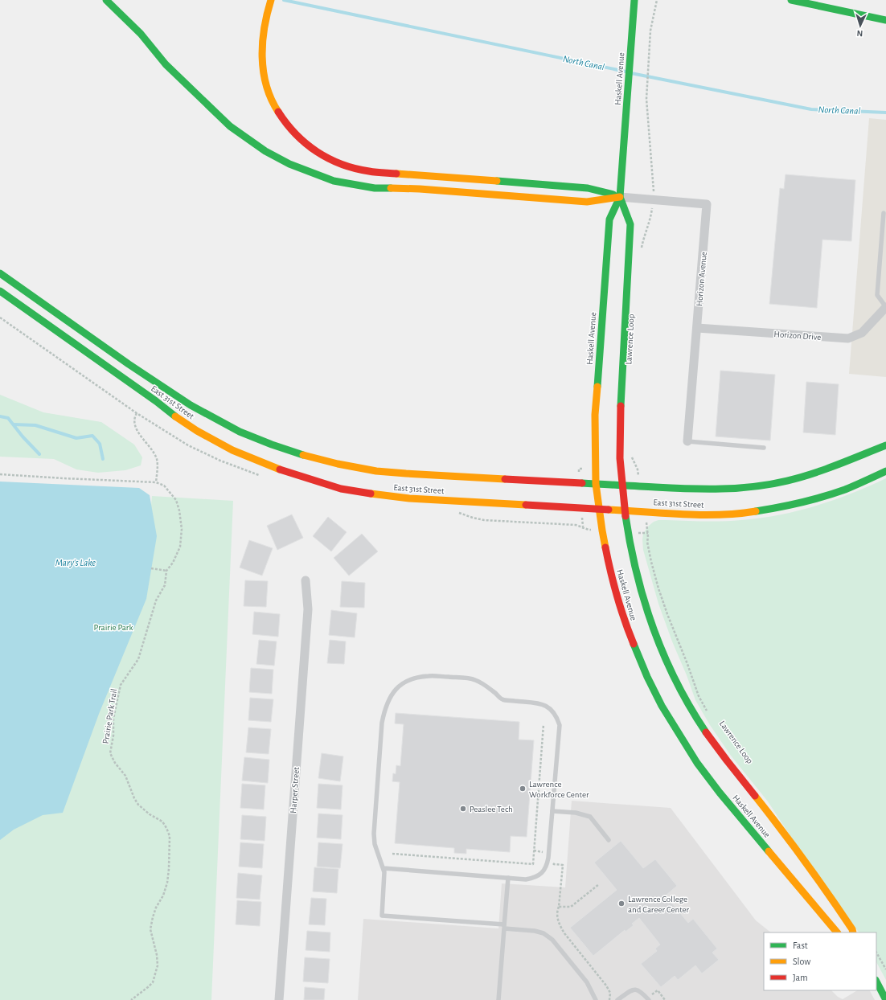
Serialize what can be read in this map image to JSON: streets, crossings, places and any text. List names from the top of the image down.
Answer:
{
  "streets": {
    "main road": ["Haskell Avenue", "East 31st Street"],
    "street": ["Horizon Avenue", "Horizon Drive", "Harper Street"],
    "path": ["Lawrence Loop", "Prairie Park Trail"]
  },
  "crossings": [
    ["Haskell Avenue", "Horizon Avenue"],
    ["Haskell Avenue", "East 31st Street"],
    ["Horizon Avenue", "Horizon Drive"]
  ],
  "water": ["North Canal", "Mary's Lake"],
  "parks": ["Prairie Park"],
  "places": ["Lawrence Workforce Center", "Peaslee Tech", "Lawrence College and Career Center"],
  "legend": ["Fast", "Slow", "Jam"],
  "north": "bottom"
}
